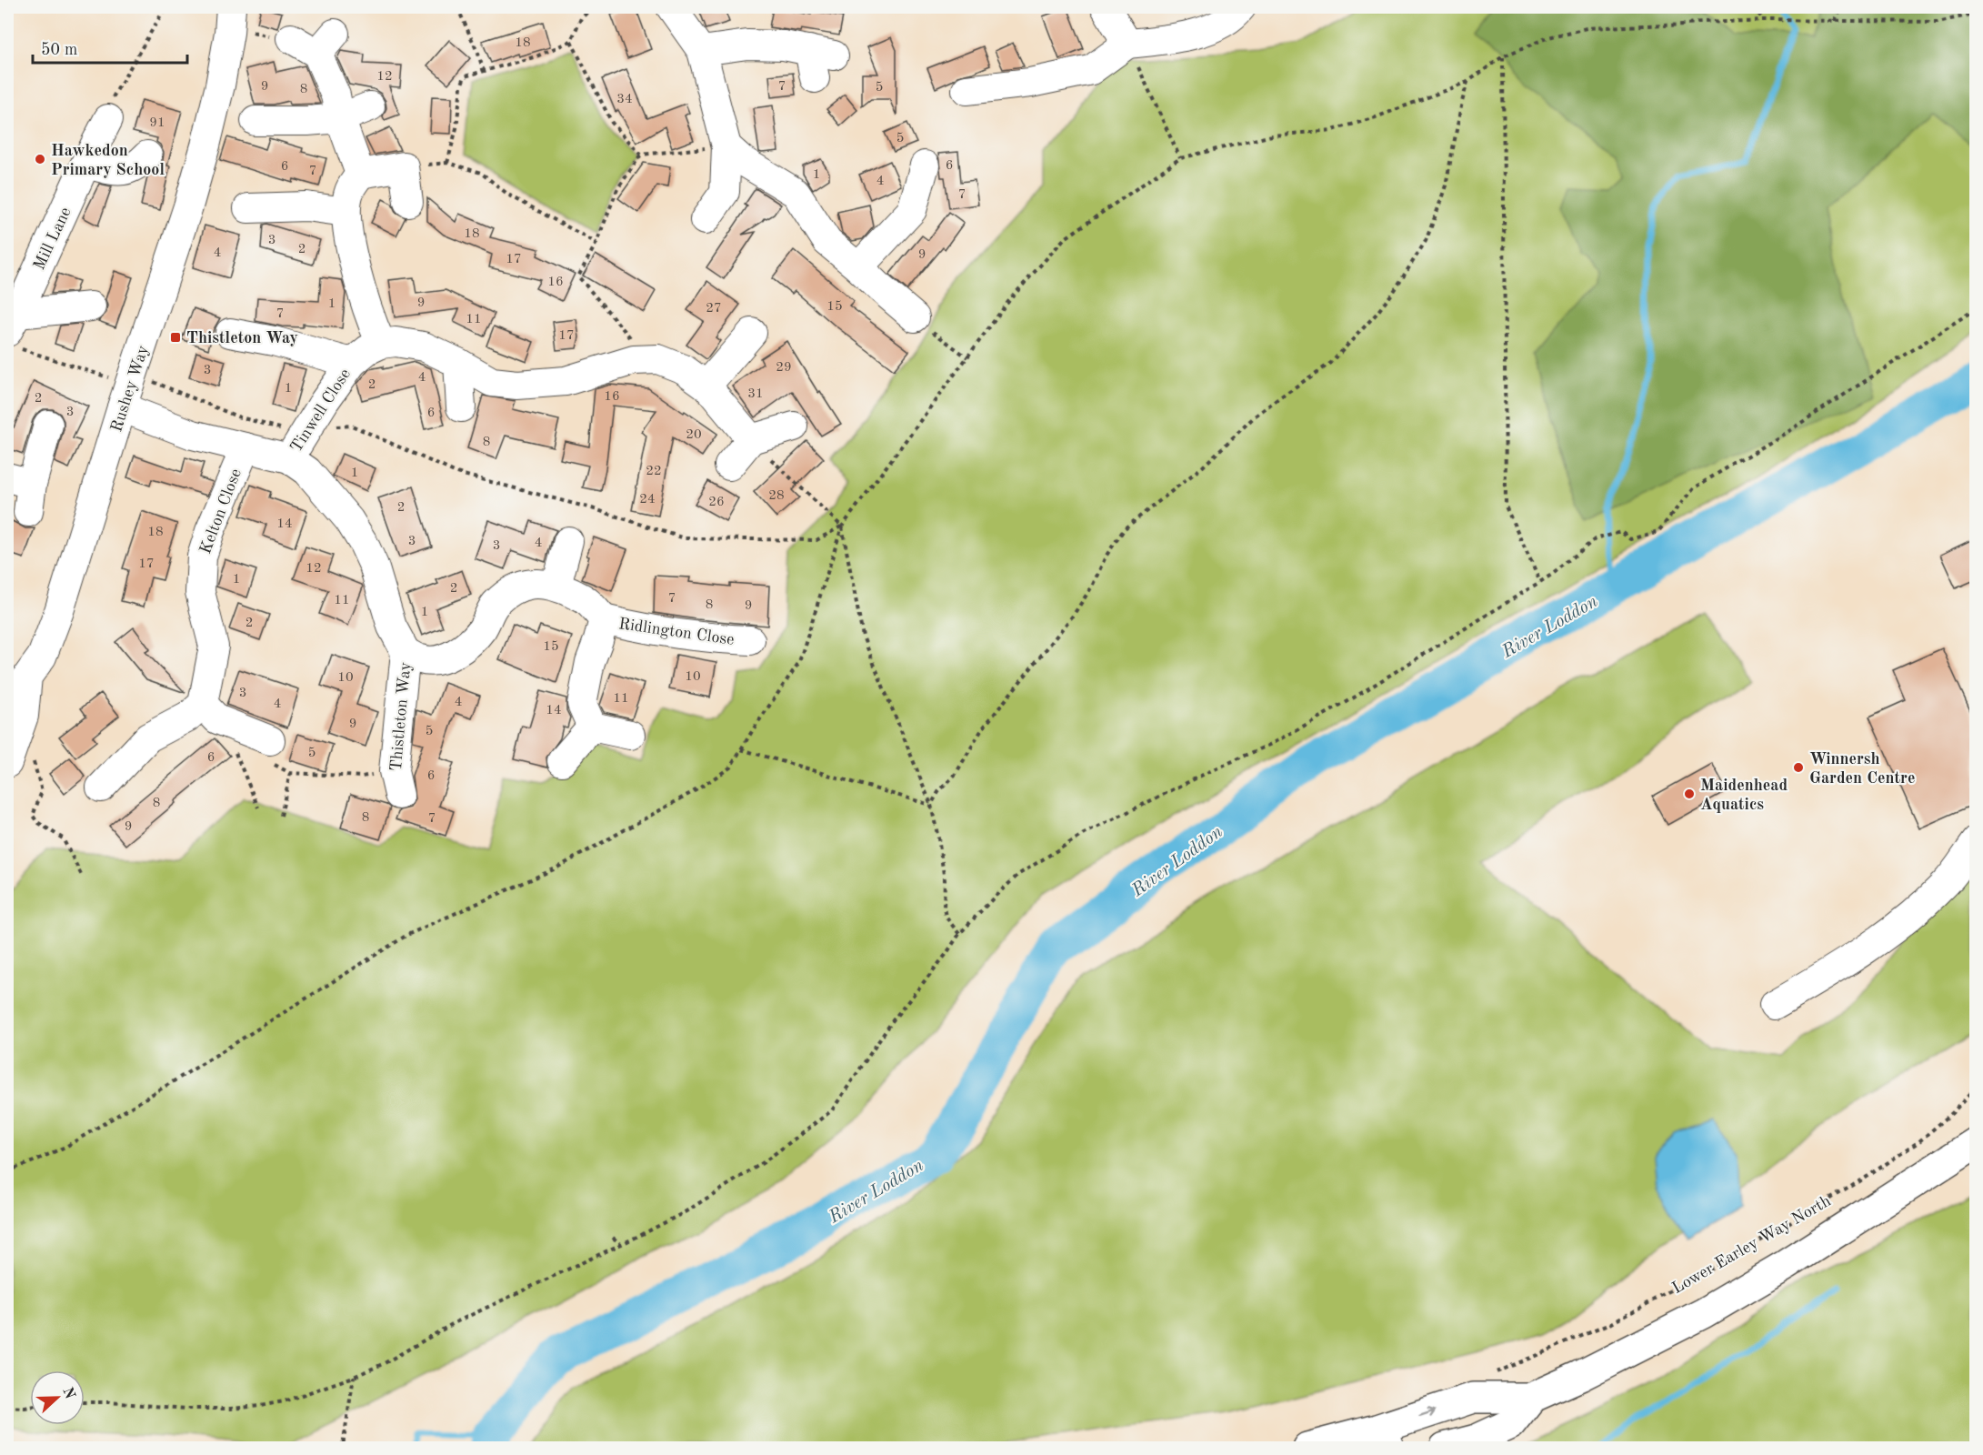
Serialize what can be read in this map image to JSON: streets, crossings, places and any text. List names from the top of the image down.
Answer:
{
  "streets": {
    "main road": ["Lower Earley Way North"],
    "street": [
      "Mill Lane",
      "Rushey Way",
      "Tinwell Close",
      "Kelton Close",
      "Ridlington Close",
      "Thistleton Way"
    ]
  },
  "crossings": [
    ["Rushey Way", "Thistleton Way"],
    ["Tinwell Close", "Thistleton Way"],
    ["Kelton Close", "Thistleton Way"],
    ["Ridlington Close", "Thistleton Way"]
  ],
  "water": ["River Loddon"],
  "places": {
    "other": ["Hawkedon Primary School", "Winnersh Garden Centre", "Maidenhead Aquatics"],
    "transit": ["Thistleton Way"]
  },
  "house_numbers": [
    "18",
    "12",
    "9",
    "7",
    "5",
    "8",
    "34",
    "91",
    "5",
    "6",
    "6",
    "7",
    "1",
    "4",
    "7",
    "18",
    "3",
    "2",
    "4",
    "9",
    "17",
    "16",
    "9",
    "1",
    "15",
    "27",
    "7",
    "11",
    "17",
    "29",
    "3",
    "4",
    "2",
    "1",
    "31",
    "16",
    "2",
    "3",
    "6",
    "20",
    "8",
    "22",
    "1",
    "28",
    "24",
    "26",
    "2",
    "14",
    "18",
    "3",
    "4",
    "3",
    "17",
    "12",
    "1",
    "2",
    "7",
    "11",
    "8",
    "9",
    "1",
    "2",
    "15",
    "10",
    "10",
    "3",
    "11",
    "4",
    "4",
    "14",
    "9",
    "5",
    "5",
    "6",
    "6",
    "8",
    "8",
    "7",
    "9"
  ],
  "scale_bar": "50 m",
  "north": "right"
}
